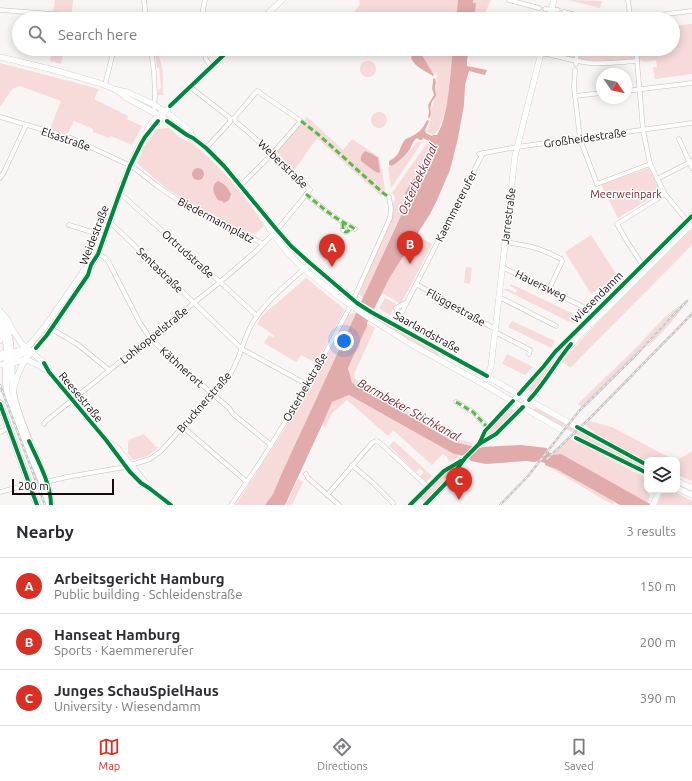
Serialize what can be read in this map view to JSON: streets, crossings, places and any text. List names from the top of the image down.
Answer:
{
  "streets": {
    "main road": [
      "Jarrestraße",
      "Weidestraße",
      "Wiesendamm",
      "Saarlandstraße",
      "Reesestraße"
    ],
    "street": [
      "Großheidestraße",
      "Elsastraße",
      "Weberstraße",
      "Kaemmererufer",
      "Biedermannplatz",
      "Ortrudstraße",
      "Sentastraße",
      "Hauersweg",
      "Flüggestraße",
      "Lohkoppelstraße",
      "Käthnerort",
      "Osterbekstraße",
      "Brucknerstraße"
    ]
  },
  "crossings": [
    ["Großheidestraße", "Kaemmererufer"],
    ["Großheidestraße", "Jarrestraße"],
    ["Elsastraße", "Biedermannplatz"],
    ["Elsastraße", "Weidestraße"],
    ["Weberstraße", "Weidestraße"],
    ["Kaemmererufer", "Flüggestraße"],
    ["Jarrestraße", "Hauersweg"],
    ["Jarrestraße", "Flüggestraße"],
    ["Jarrestraße", "Saarlandstraße"],
    ["Biedermannplatz", "Weidestraße"],
    ["Biedermannplatz", "Lohkoppelstraße"],
    ["Weidestraße", "Ortrudstraße"],
    ["Weidestraße", "Sentastraße"],
    ["Weidestraße", "Käthnerort"],
    ["Weidestraße", "Reesestraße"],
    ["Ortrudstraße", "Lohkoppelstraße"],
    ["Ortrudstraße", "Brucknerstraße"],
    ["Sentastraße", "Lohkoppelstraße"],
    ["Sentastraße", "Osterbekstraße"],
    ["Sentastraße", "Brucknerstraße"],
    ["Hauersweg", "Wiesendamm"],
    ["Wiesendamm", "Saarlandstraße"],
    ["Lohkoppelstraße", "Käthnerort"],
    ["Lohkoppelstraße", "Reesestraße"],
    ["Käthnerort", "Osterbekstraße"],
    ["Käthnerort", "Brucknerstraße"],
    ["Reesestraße", "Brucknerstraße"]
  ],
  "water": ["Osterbekkanal", "Barmbeker Stichkanal"],
  "parks": ["Meerweinpark"],
  "scale_bar": "200 m",
  "north": "bottom right",
  "page": {
    "search": "Search here",
    "pins": ["B", "A", "C"],
    "scale": "200 m",
    "heading": ["Nearby", "3 results"],
    "list": [
      {
        "mark": "A",
        "name": "Arbeitsgericht Hamburg",
        "note": "Public building · Schleidenstraße",
        "value": "150 m"
      },
      {
        "mark": "B",
        "name": "Hanseat Hamburg",
        "note": "Sports · Kaemmererufer",
        "value": "200 m"
      },
      {
        "mark": "C",
        "name": "Junges SchauSpielHaus",
        "note": "University · Wiesendamm",
        "value": "390 m"
      }
    ],
    "nav": ["Map", "Directions", "Saved"]
  }
}
